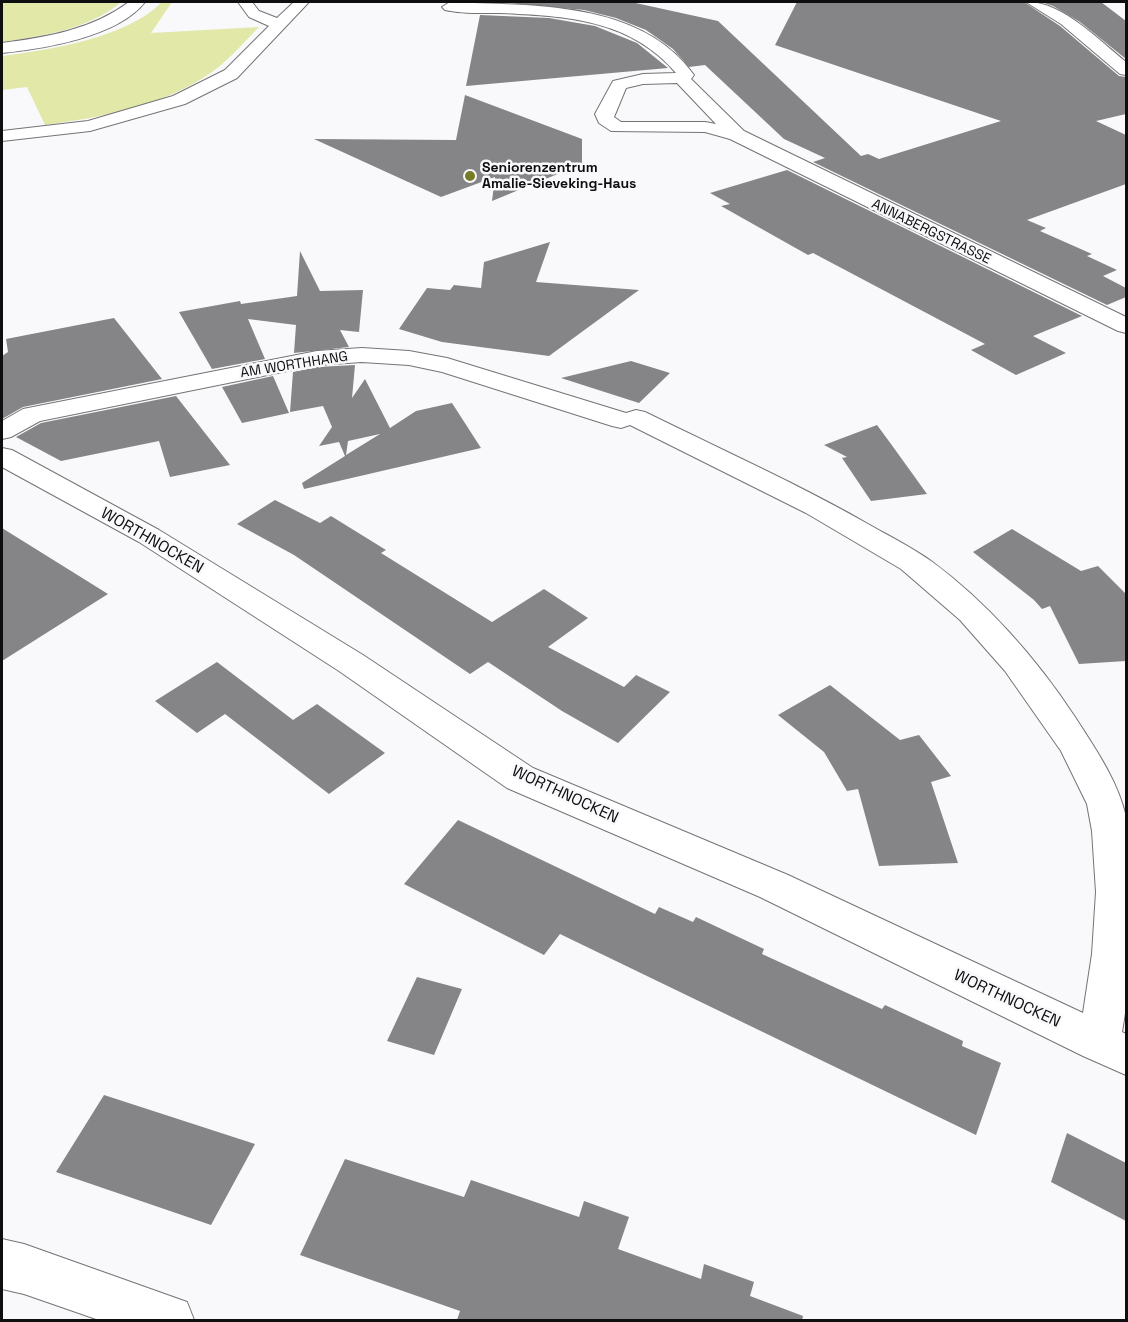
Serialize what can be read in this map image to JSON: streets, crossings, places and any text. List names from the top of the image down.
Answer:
{
  "streets": {
    "street": ["ANNABERGSTRASSE", "AM WORTHHANG", "WORTHNOCKEN"]
  },
  "crossings": [
    ["AM WORTHHANG", "WORTHNOCKEN"]
  ],
  "places": ["Seniorenzentrum Amalie-Sieveking-Haus"]
}
